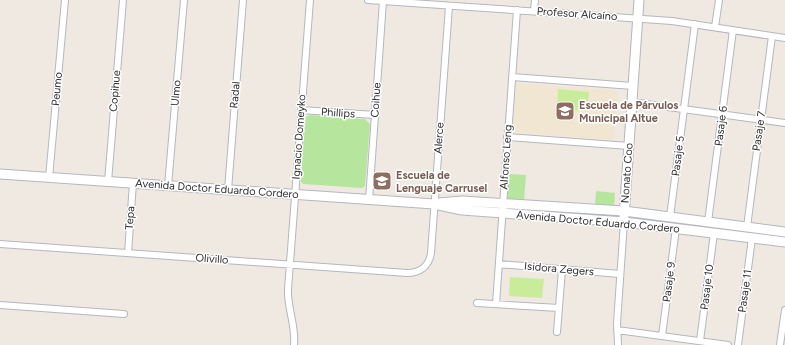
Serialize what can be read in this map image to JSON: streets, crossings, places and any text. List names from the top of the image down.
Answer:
{
  "streets": {
    "main road": ["Nonato Coo", "Avenida Doctor Eduardo Cordero"],
    "street": [
      "Profesor Alcaíno",
      "Peumo",
      "Copihue",
      "Ulmo",
      "Radal",
      "Coihue",
      "Phillips",
      "Pasaje 6",
      "Pasaje 7",
      "Ignacio Domeyko",
      "Alerce",
      "Pasaje 5",
      "Alfonso Leng",
      "Tepa",
      "Olivillo",
      "Isidora Zegers",
      "Pasaje 9",
      "Pasaje 10",
      "Pasaje 11"
    ]
  },
  "crossings": [
    ["Profesor Alcaíno", "Coihue"],
    ["Profesor Alcaíno", "Pasaje 6"],
    ["Profesor Alcaíno", "Pasaje 7"],
    ["Profesor Alcaíno", "Alerce"],
    ["Profesor Alcaíno", "Pasaje 5"],
    ["Profesor Alcaíno", "Alfonso Leng"],
    ["Profesor Alcaíno", "Nonato Coo"],
    ["Peumo", "Avenida Doctor Eduardo Cordero"],
    ["Copihue", "Avenida Doctor Eduardo Cordero"],
    ["Ulmo", "Avenida Doctor Eduardo Cordero"],
    ["Radal", "Avenida Doctor Eduardo Cordero"],
    ["Coihue", "Phillips"],
    ["Coihue", "Avenida Doctor Eduardo Cordero"],
    ["Phillips", "Ignacio Domeyko"],
    ["Pasaje 6", "Avenida Doctor Eduardo Cordero"],
    ["Pasaje 7", "Avenida Doctor Eduardo Cordero"],
    ["Ignacio Domeyko", "Avenida Doctor Eduardo Cordero"],
    ["Ignacio Domeyko", "Olivillo"],
    ["Alerce", "Avenida Doctor Eduardo Cordero"],
    ["Alerce", "Olivillo"],
    ["Pasaje 5", "Avenida Doctor Eduardo Cordero"],
    ["Alfonso Leng", "Avenida Doctor Eduardo Cordero"],
    ["Alfonso Leng", "Isidora Zegers"],
    ["Nonato Coo", "Avenida Doctor Eduardo Cordero"],
    ["Nonato Coo", "Isidora Zegers"],
    ["Avenida Doctor Eduardo Cordero", "Tepa"],
    ["Avenida Doctor Eduardo Cordero", "Pasaje 9"],
    ["Avenida Doctor Eduardo Cordero", "Pasaje 10"],
    ["Avenida Doctor Eduardo Cordero", "Pasaje 11"],
    ["Tepa", "Olivillo"]
  ],
  "places": {
    "school or university": ["Escuela de Párvulos Municipal Altue", "Escuela de Lenguaje Carrusel"]
  }
}
